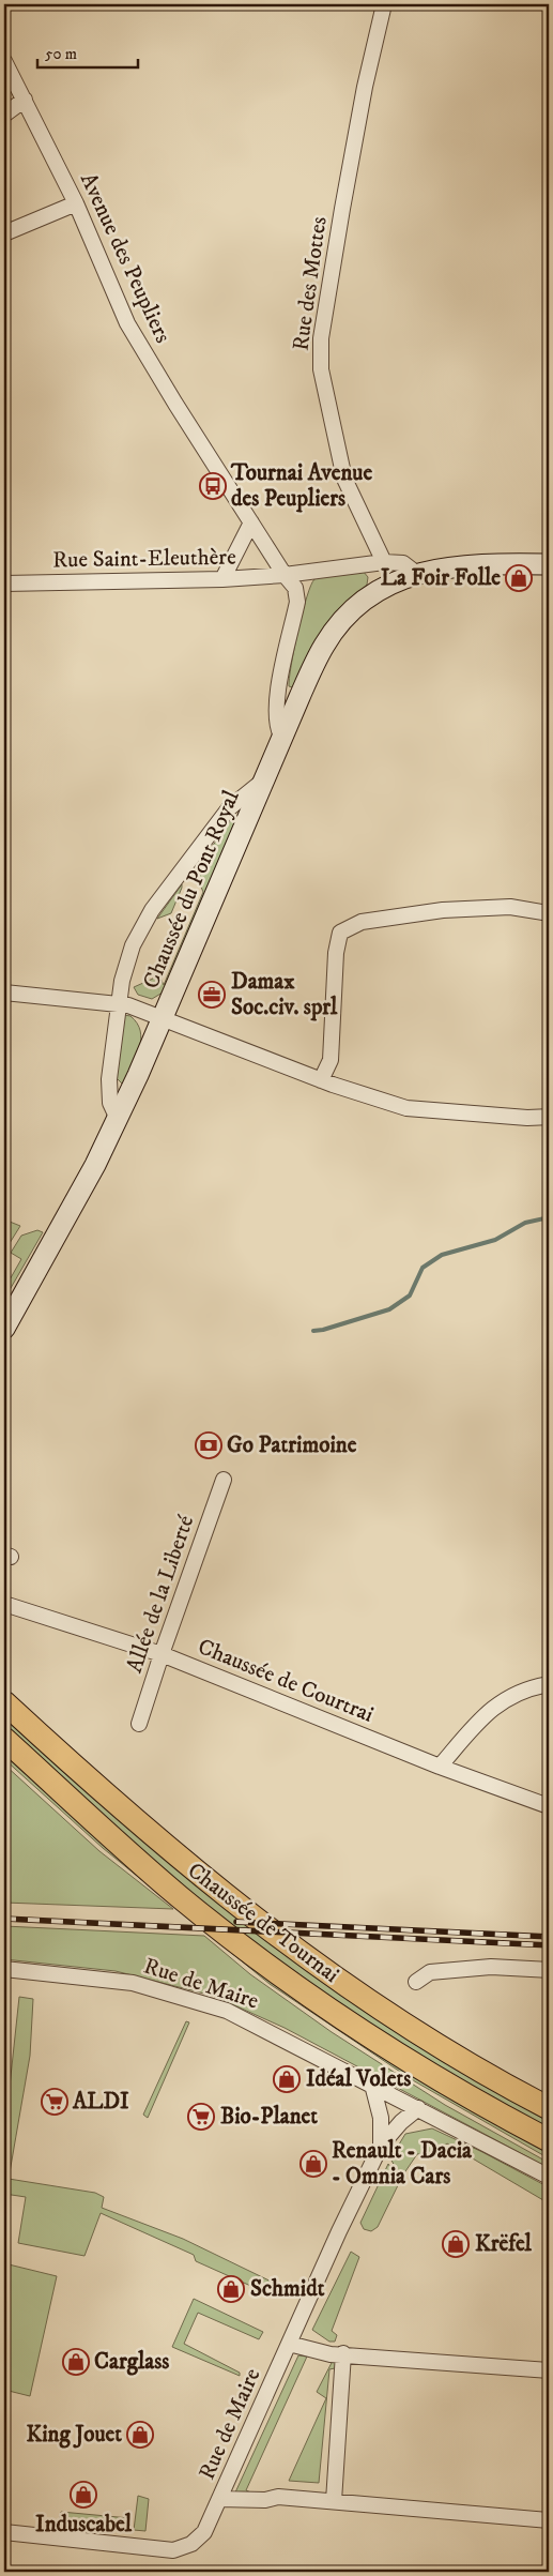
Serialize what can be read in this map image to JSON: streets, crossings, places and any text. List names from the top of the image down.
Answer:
{
  "streets": {
    "main road": ["Chaussée du Pont Royal", "Chaussée de Tournai"],
    "street": [
      "Avenue des Peupliers",
      "Rue des Mottes",
      "Rue Saint-Eleuthère",
      "Allée de la Liberté",
      "Chaussée de Courtrai",
      "Rue de Maire"
    ]
  },
  "crossings": [
    ["Avenue des Peupliers", "Rue Saint-Eleuthère"],
    ["Avenue des Peupliers", "Chaussée du Pont Royal"],
    ["Allée de la Liberté", "Chaussée de Courtrai"]
  ],
  "places": {
    "bus stop": ["Tournai Avenue des Peupliers"],
    "shop": [
      "La Foir Folle",
      "Idéal Volets",
      "Renault - Dacia - Omnia Cars",
      "Krëfel",
      "Schmidt",
      "Carglass",
      "King Jouet",
      "Induscabel"
    ],
    "office": ["Damax Soc.civ. sprl"],
    "bank": ["Go Patrimoine"],
    "supermarket": ["ALDI", "Bio-Planet"]
  },
  "scale_bar": "50 m"
}
